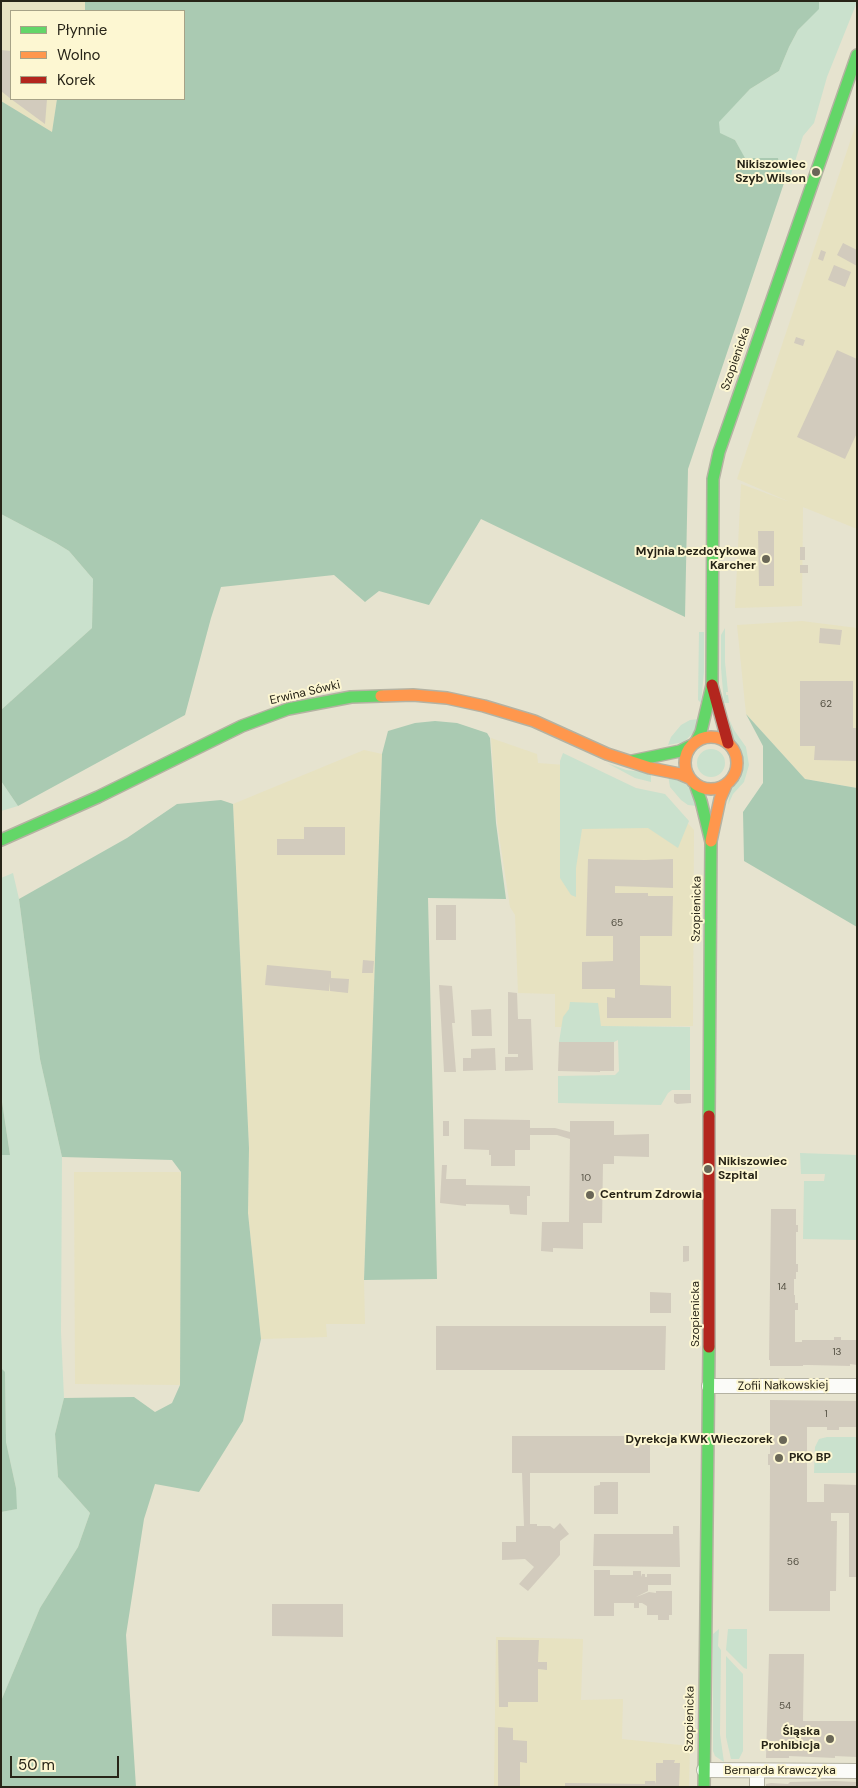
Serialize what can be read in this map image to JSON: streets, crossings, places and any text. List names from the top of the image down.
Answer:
{
  "streets": {
    "street": [
      "Szopienicka",
      "Erwina Sówki",
      "Zofii Nałkowskiej",
      "Bernarda Krawczyka"
    ]
  },
  "crossings": [
    ["Szopienicka", "Erwina Sówki"],
    ["Szopienicka", "Zofii Nałkowskiej"],
    ["Szopienicka", "Bernarda Krawczyka"]
  ],
  "places": [
    "Nikiszowiec Szyb Wilson",
    "Myjnia bezdotykowa Karcher",
    "Nikiszowiec Szpital",
    "Centrum Zdrowia",
    "Dyrekcja KWK Wieczorek",
    "PKO BP",
    "Śląska Prohibicja"
  ],
  "house_numbers": [
    "62",
    "65",
    "10",
    "14",
    "13",
    "1",
    "56",
    "54"
  ],
  "legend": ["Płynnie", "Wolno", "Korek"],
  "scale_bar": "50 m"
}
